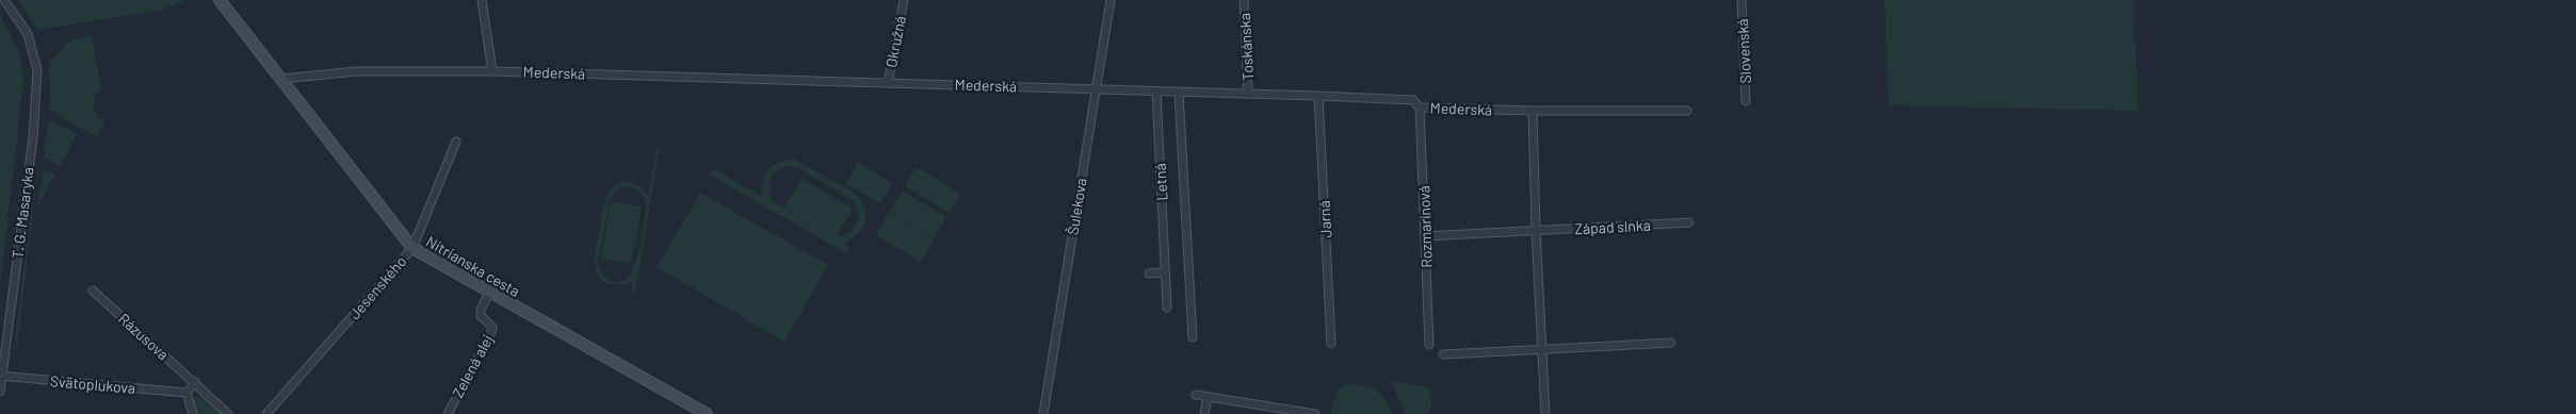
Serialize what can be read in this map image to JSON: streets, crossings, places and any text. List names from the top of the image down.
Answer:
{
  "streets": {
    "main road": ["Nitrianska cesta"],
    "street": [
      "Okružná",
      "Toskánska",
      "Slovenská",
      "Mederská",
      "Letná",
      "Šulekova",
      "T. G. Masaryka",
      "Jarná",
      "Rozmarínová",
      "Západ slnka",
      "Jesenského",
      "Rázusova",
      "Zelená alej",
      "Svätoplukova"
    ]
  },
  "crossings": [
    ["Okružná", "Mederská"],
    ["Toskánska", "Mederská"],
    ["Mederská", "Letná"],
    ["Mederská", "Šulekova"],
    ["Mederská", "Jarná"],
    ["Mederská", "Rozmarínová"],
    ["Mederská", "Nitrianska cesta"],
    ["T. G. Masaryka", "Svätoplukova"],
    ["Rozmarínová", "Západ slnka"],
    ["Nitrianska cesta", "Jesenského"],
    ["Nitrianska cesta", "Zelená alej"]
  ]
}
